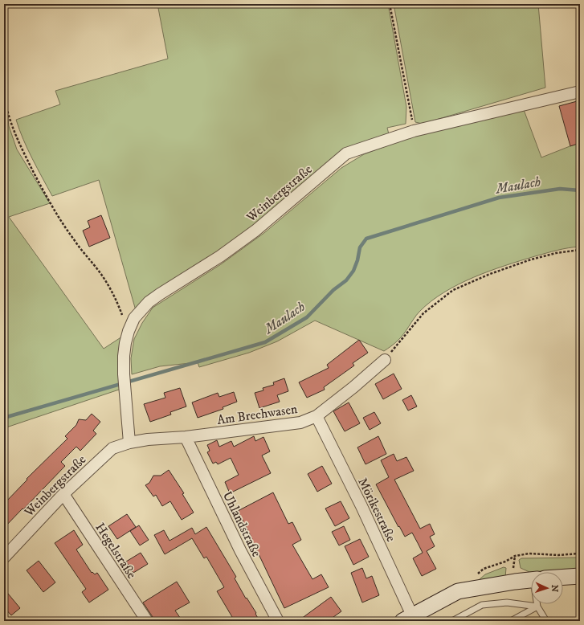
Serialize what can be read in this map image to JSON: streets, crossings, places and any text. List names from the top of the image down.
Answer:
{
  "streets": {
    "street": [
      "Weinbergstraße",
      "Am Brechwasen",
      "Mörikestraße",
      "Uhlandstraße",
      "Hegelstraße"
    ]
  },
  "crossings": [
    ["Weinbergstraße", "Am Brechwasen"],
    ["Weinbergstraße", "Hegelstraße"],
    ["Am Brechwasen", "Mörikestraße"],
    ["Am Brechwasen", "Uhlandstraße"]
  ],
  "water": ["Maulach"],
  "north": "right"
}
